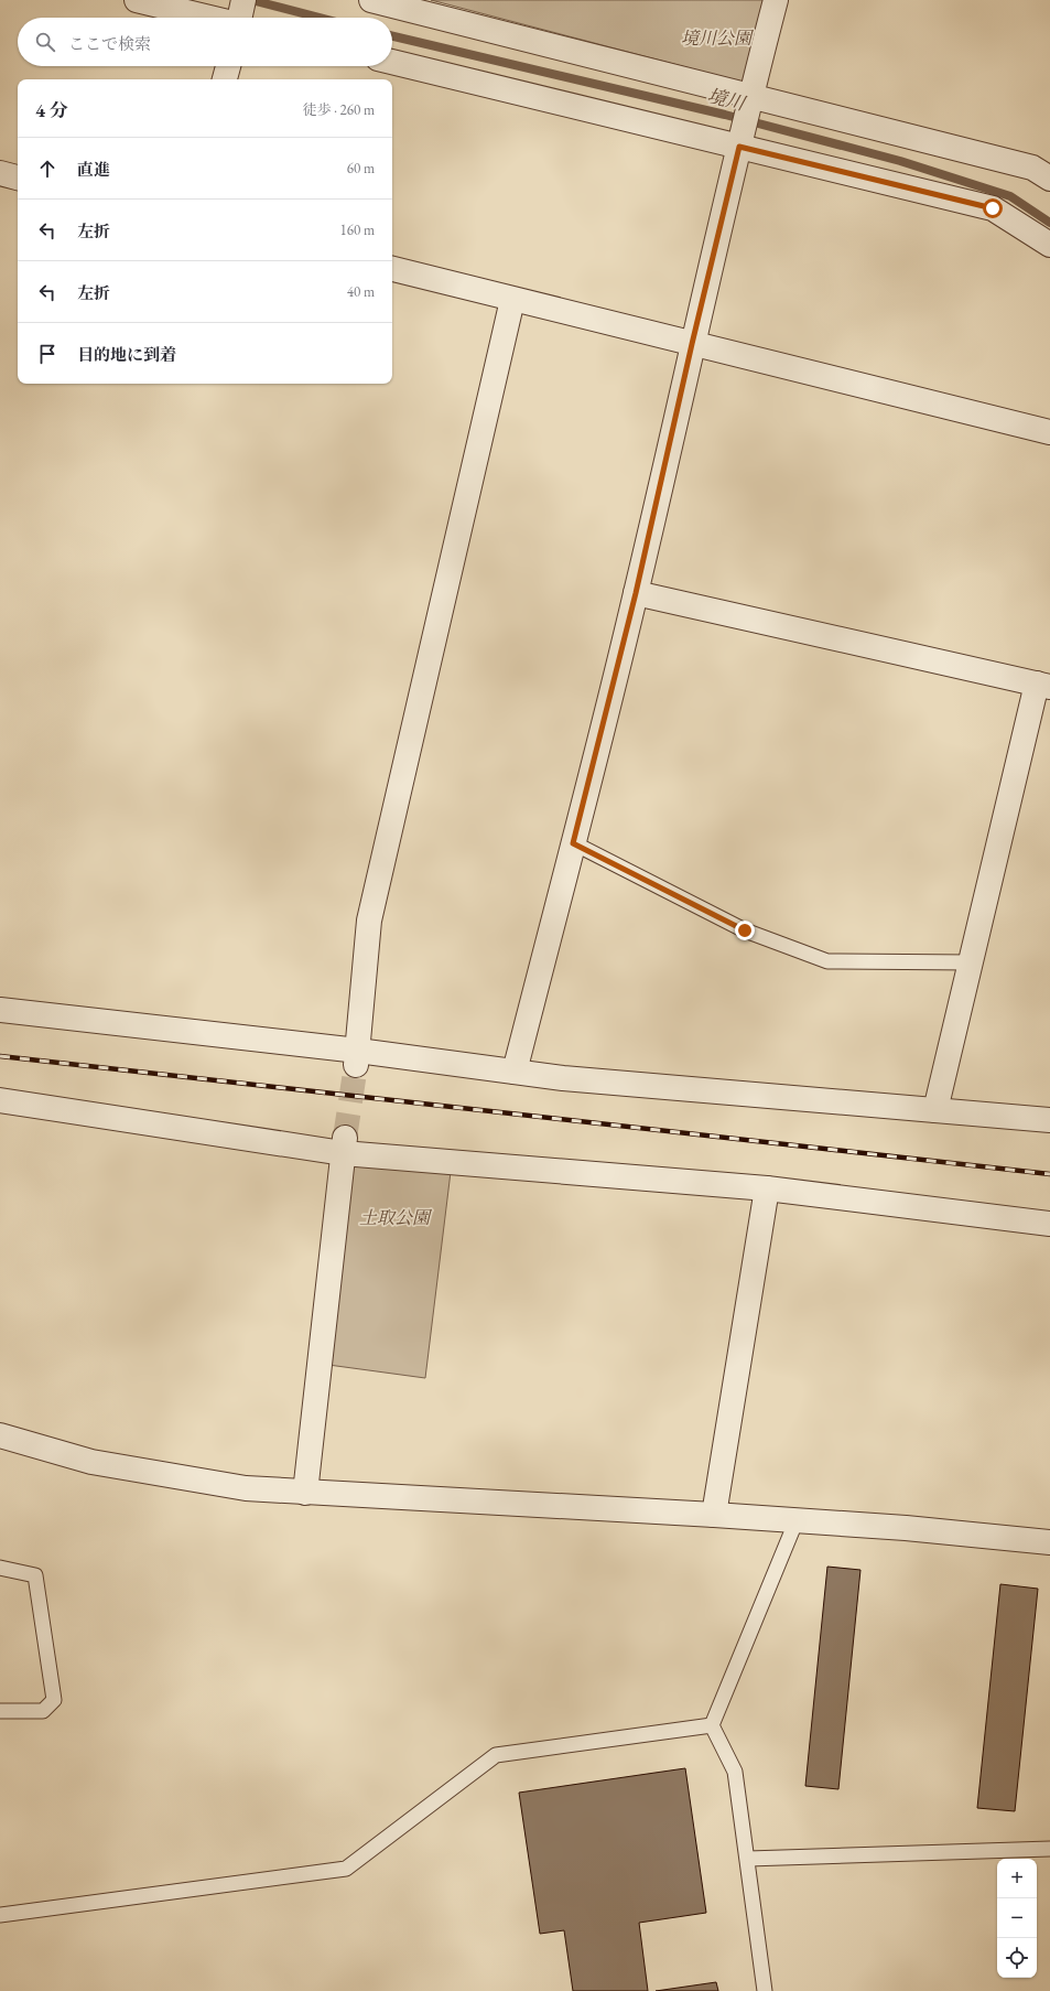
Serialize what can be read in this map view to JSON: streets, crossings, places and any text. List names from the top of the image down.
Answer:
{
  "water": ["境川"],
  "parks": ["境川公園", "土取公園"],
  "page": {
    "search": "ここで検索",
    "heading": ["4 分", "徒歩 · 260 m"],
    "list": [
      ["直進", "60 m"],
      ["左折", "160 m"],
      ["左折", "40 m"],
      "目的地に到着"
    ],
    "map_buttons": ["+", "−"]
  }
}
